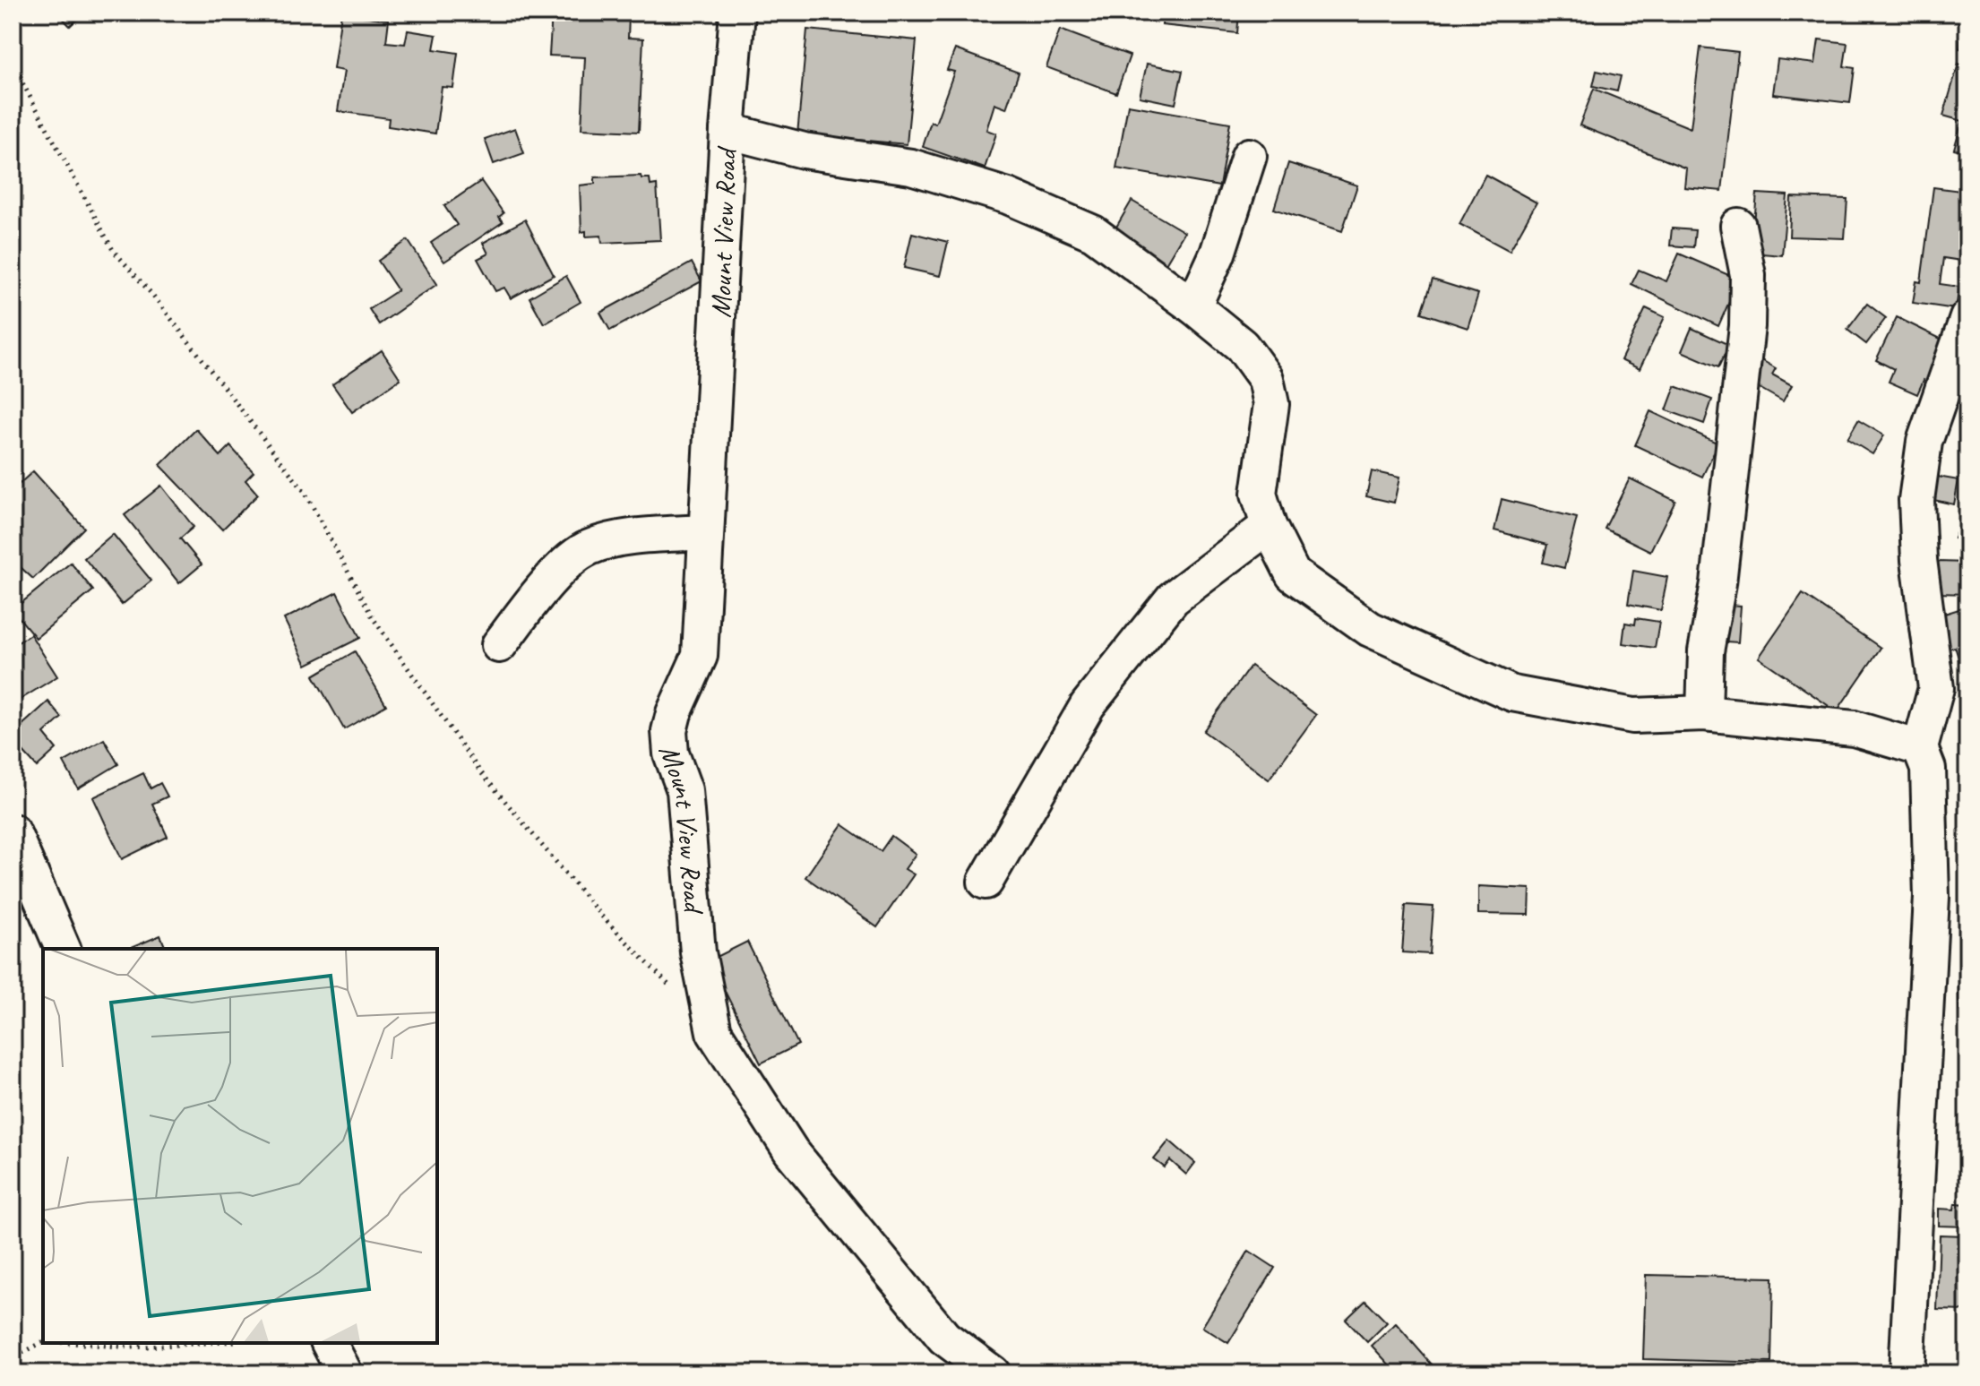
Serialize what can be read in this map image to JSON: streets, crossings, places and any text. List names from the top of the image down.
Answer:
{
  "streets": {
    "street": ["Mount View Road"]
  }
}
